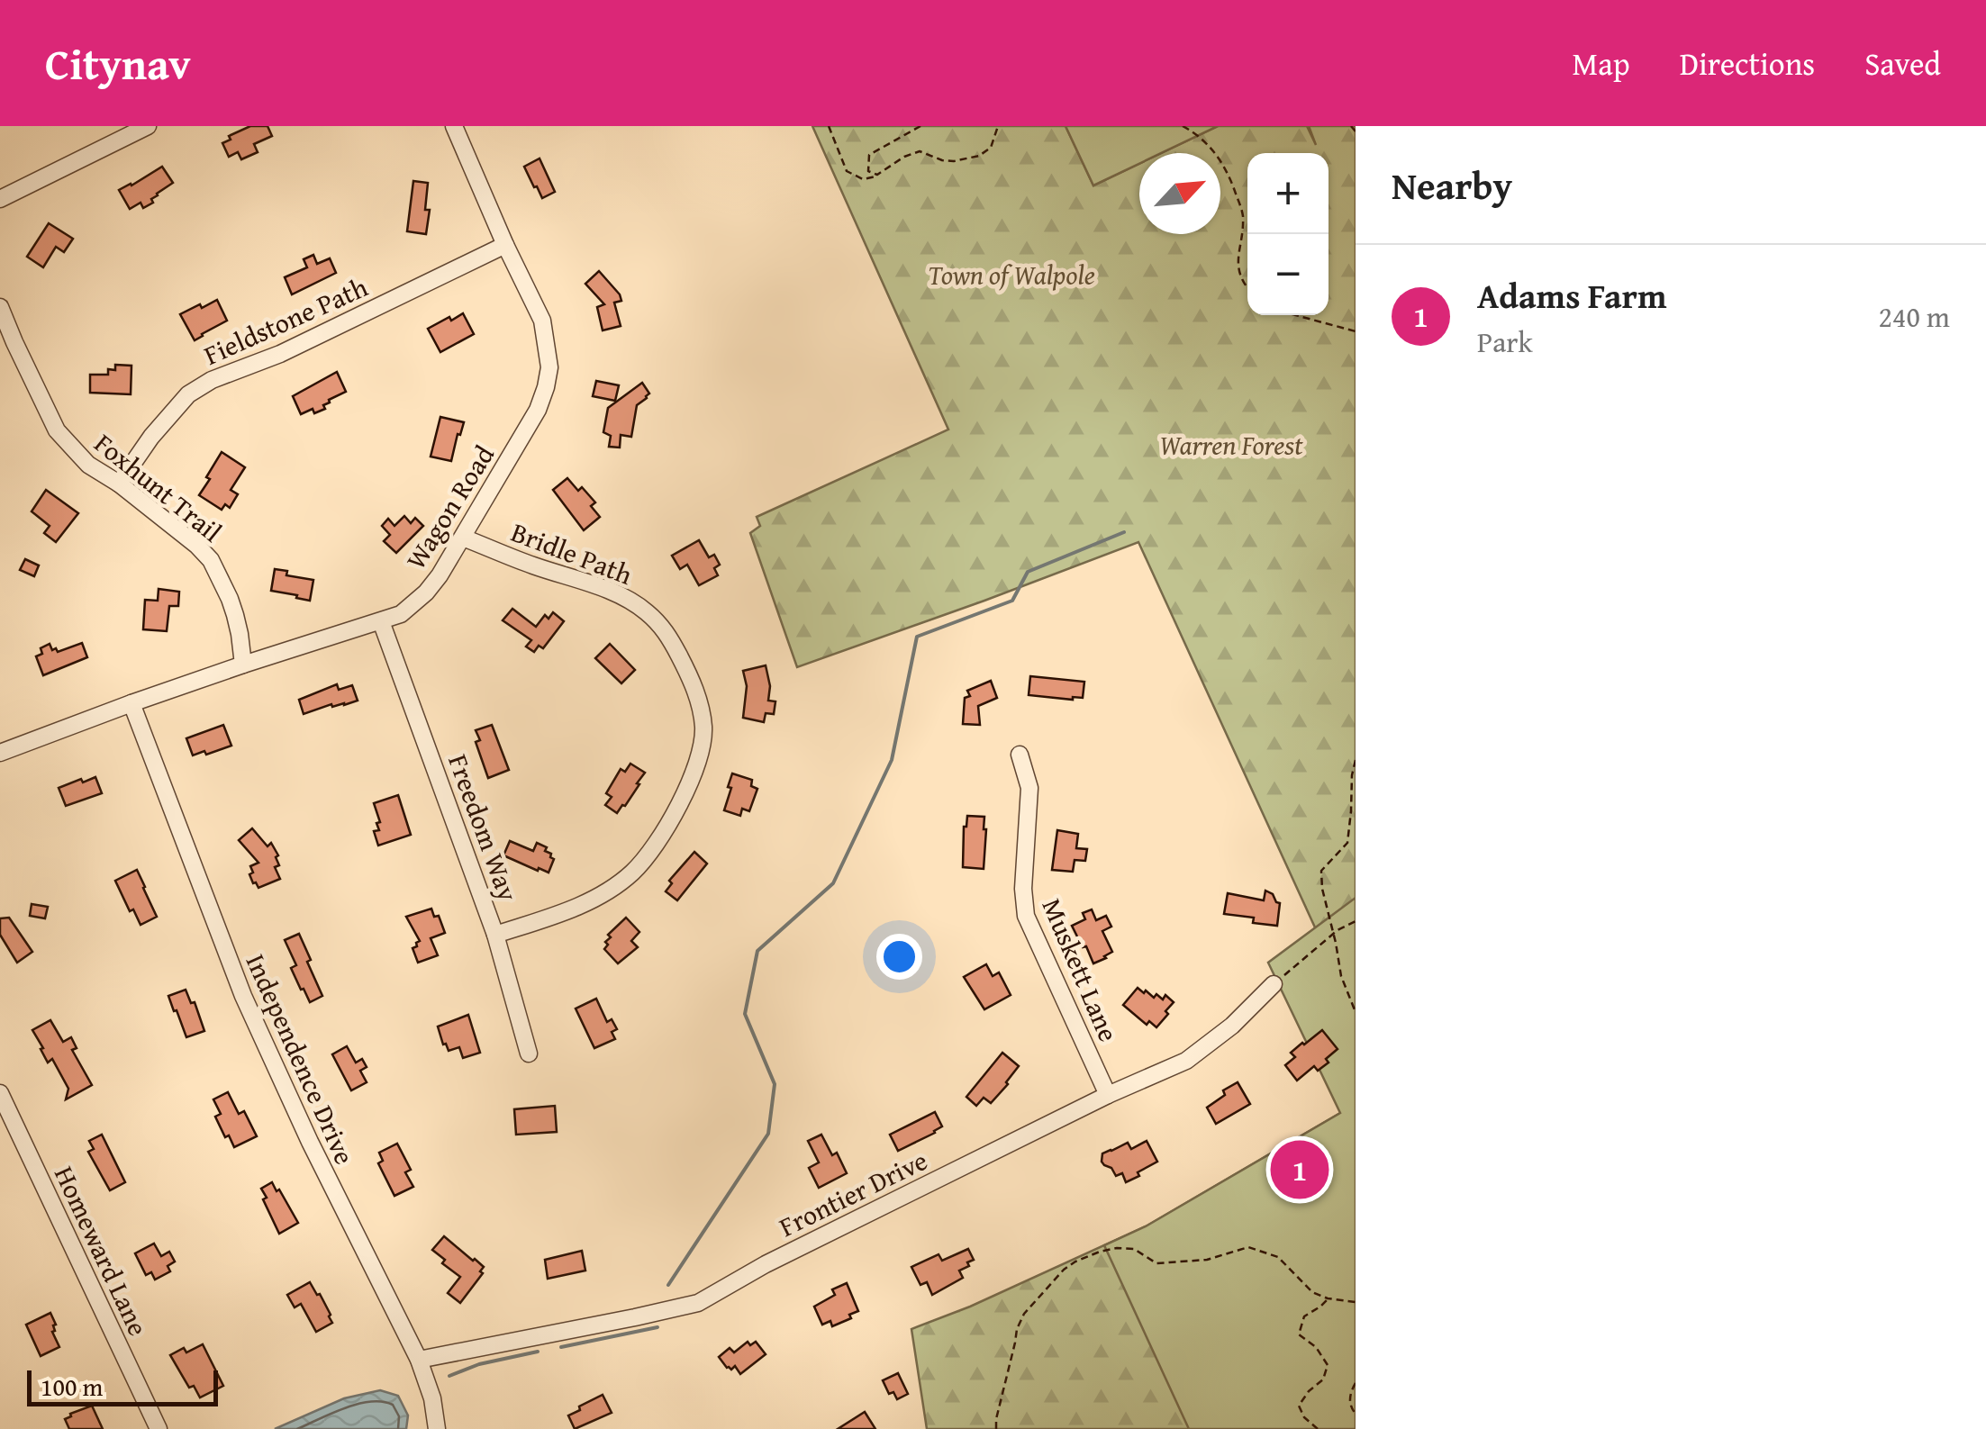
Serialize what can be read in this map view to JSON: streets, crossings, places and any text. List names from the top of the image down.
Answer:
{
  "streets": {
    "street": [
      "Fieldstone Path",
      "Foxhunt Trail",
      "Wagon Road",
      "Bridle Path",
      "Freedom Way",
      "Muskett Lane",
      "Independence Drive",
      "Frontier Drive",
      "Homeward Lane"
    ]
  },
  "crossings": [
    ["Fieldstone Path", "Foxhunt Trail"],
    ["Fieldstone Path", "Wagon Road"],
    ["Foxhunt Trail", "Wagon Road"],
    ["Wagon Road", "Bridle Path"],
    ["Wagon Road", "Freedom Way"],
    ["Wagon Road", "Independence Drive"],
    ["Bridle Path", "Freedom Way"],
    ["Muskett Lane", "Frontier Drive"],
    ["Independence Drive", "Frontier Drive"]
  ],
  "parks": ["Town of Walpole", "Warren Forest"],
  "scale_bar": "100 m",
  "north": "top right",
  "page": {
    "header": "Citynav",
    "nav": ["Map", "Directions", "Saved"],
    "heading": "Nearby",
    "map_buttons": ["+", "−"],
    "list": [
      {
        "mark": "1",
        "name": "Adams Farm",
        "note": "Park",
        "value": "240 m"
      }
    ],
    "pins": "1",
    "scale": "100 m"
  }
}
